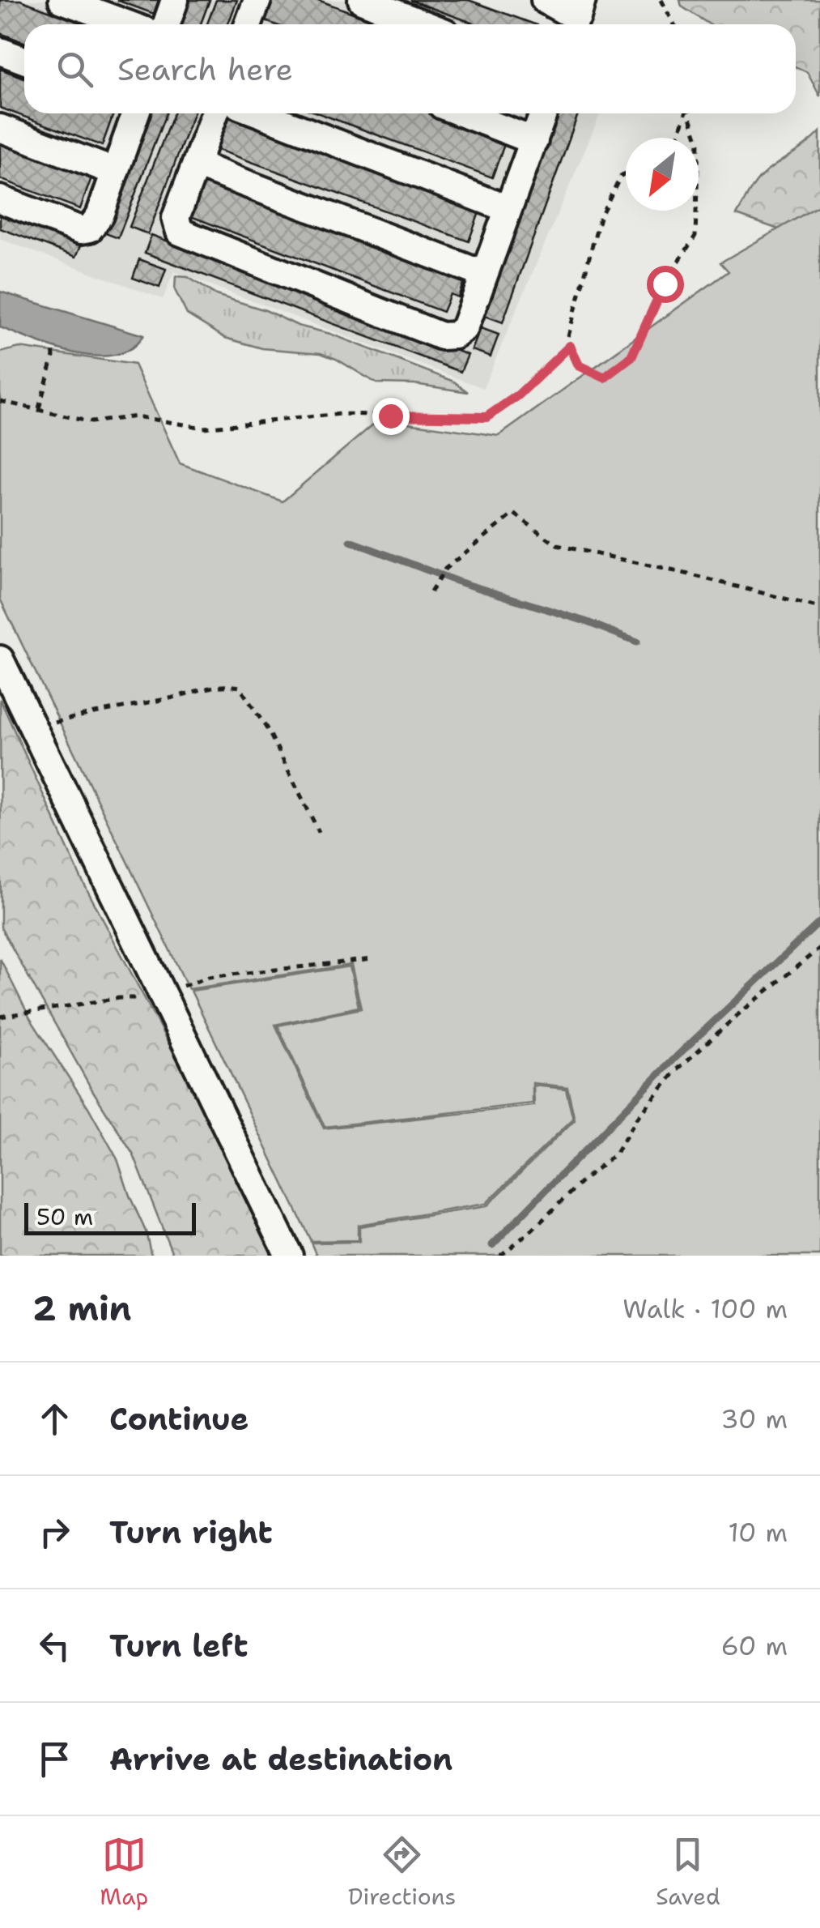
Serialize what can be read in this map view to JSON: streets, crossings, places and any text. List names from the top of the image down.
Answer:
{
  "scale_bar": "50 m",
  "north": "bottom left",
  "page": {
    "search": "Search here",
    "scale": "50 m",
    "heading": ["2 min", "Walk · 100 m"],
    "list": [
      ["Continue", "30 m"],
      ["Turn right", "10 m"],
      ["Turn left", "60 m"],
      "Arrive at destination"
    ],
    "nav": ["Map", "Directions", "Saved"]
  }
}
